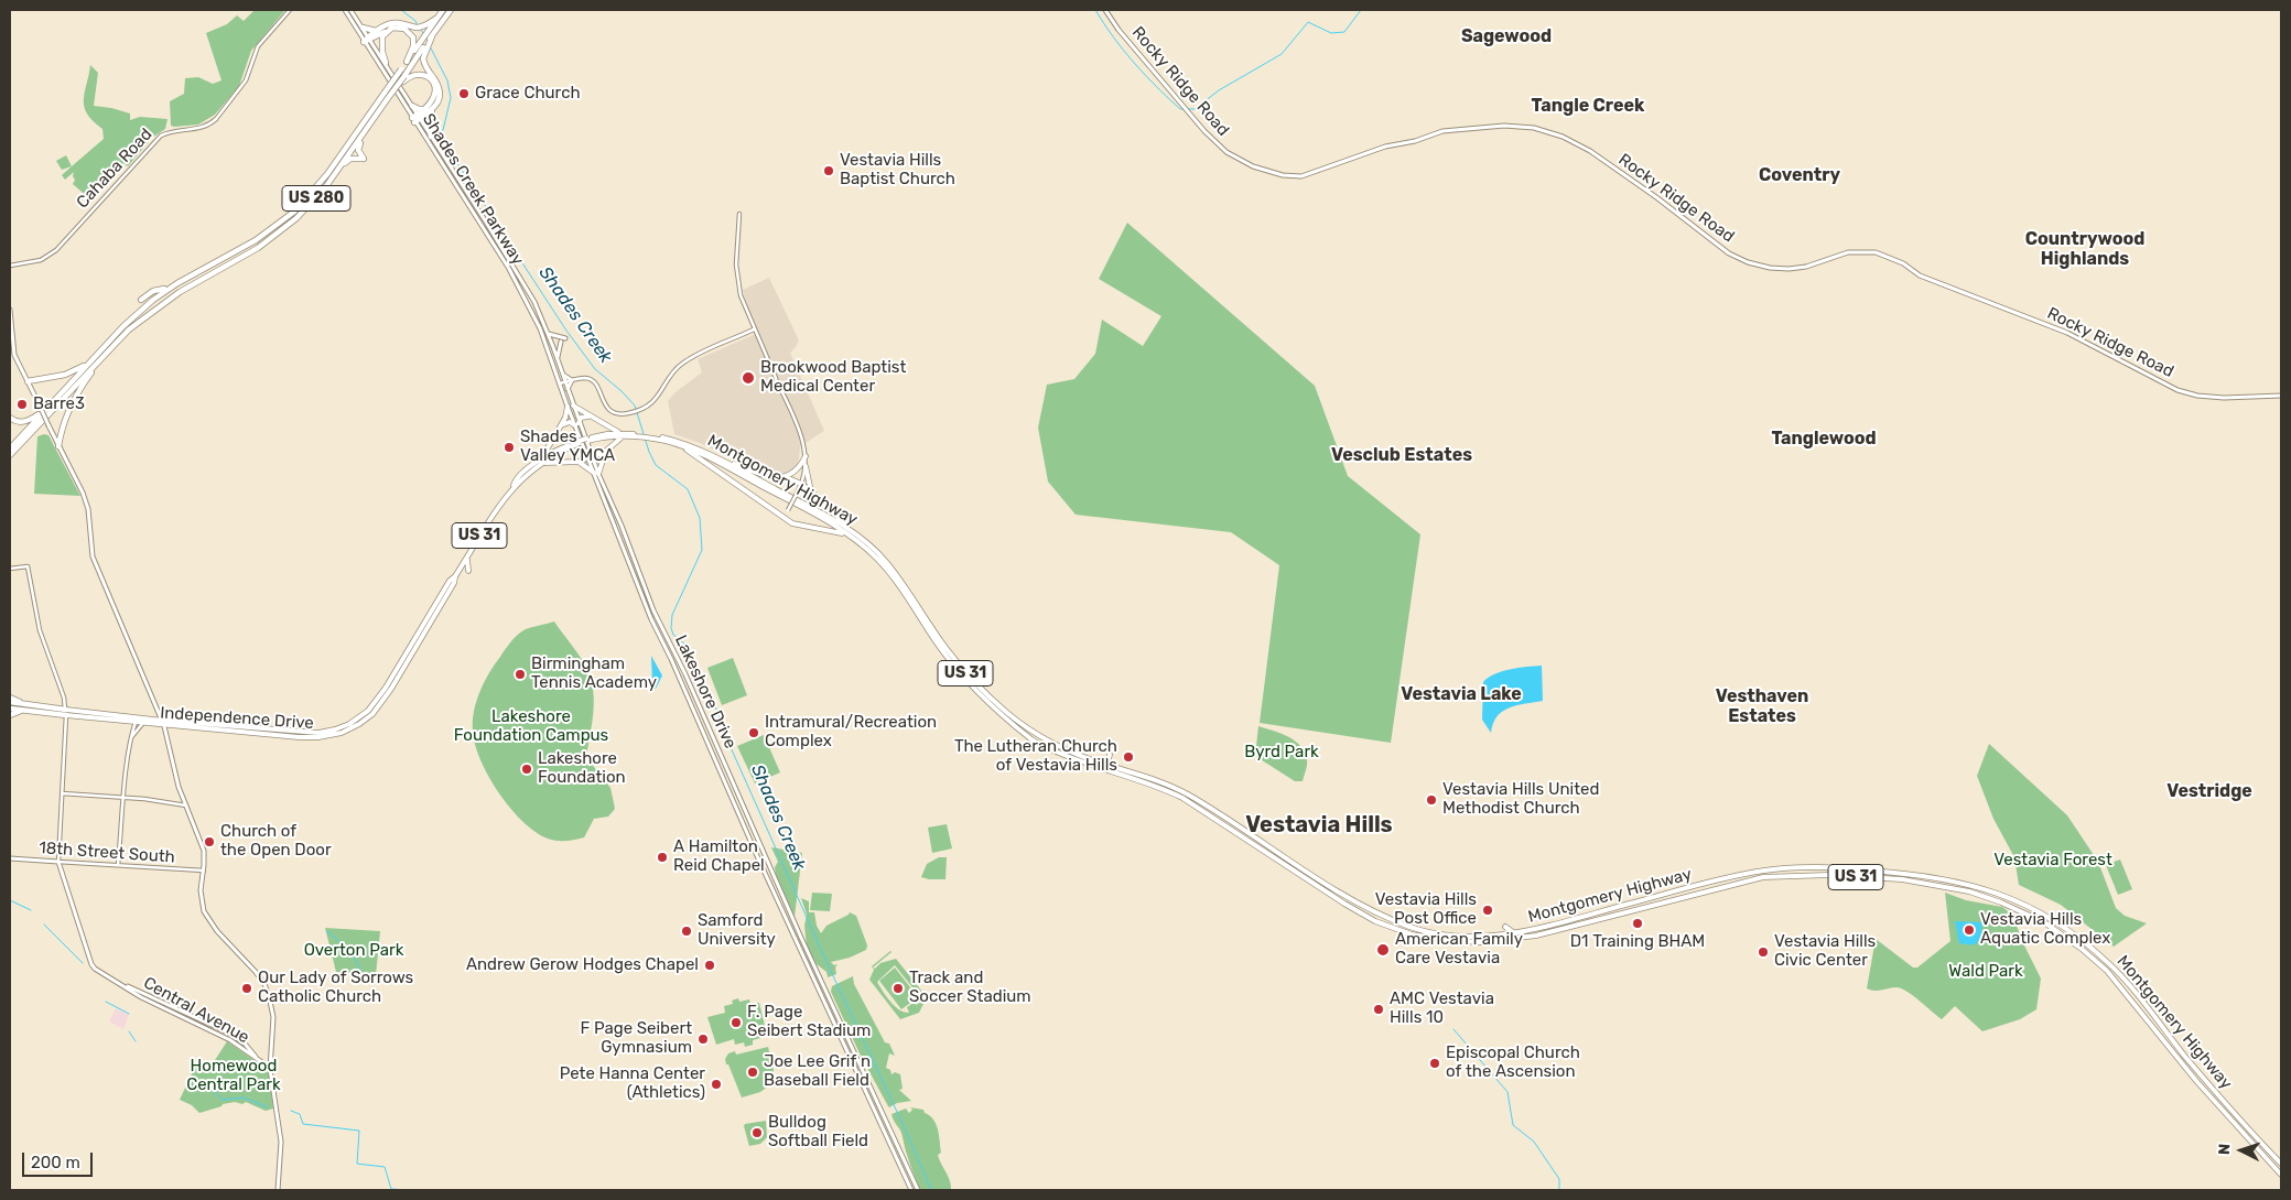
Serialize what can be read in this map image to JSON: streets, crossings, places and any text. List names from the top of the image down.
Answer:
{
  "streets": {
    "highway": ["US 280", "US 31"],
    "main road": [
      "Rocky Ridge Road",
      "Shades Creek Parkway",
      "Montgomery Highway",
      "Lakeshore Drive",
      "Independence Drive",
      "18th Street South",
      "Central Avenue"
    ],
    "street": ["Cahaba Road"]
  },
  "crossings": [
    ["Shades Creek Parkway", "Montgomery Highway"],
    ["Shades Creek Parkway", "Lakeshore Drive"],
    ["Montgomery Highway", "Lakeshore Drive"],
    ["Montgomery Highway", "Independence Drive"],
    ["US 31", "Independence Drive"],
    ["18th Street South", "Central Avenue"]
  ],
  "districts": [
    "Sagewood",
    "Tangle Creek",
    "Coventry",
    "Countrywood Highlands",
    "Tanglewood",
    "Vesclub Estates",
    "Vestavia Lake",
    "Vesthaven Estates",
    "Vestridge",
    "Vestavia Hills"
  ],
  "water": ["Shades Creek"],
  "parks": [
    "Lakeshore Foundation Campus",
    "Byrd Park",
    "Vestavia Forest",
    "Overton Park",
    "Wald Park",
    "Homewood Central Park"
  ],
  "places": [
    "Grace Church",
    "Vestavia Hills Baptist Church",
    "Brookwood Baptist Medical Center",
    "Barre3",
    "Shades Valley YMCA",
    "Birmingham Tennis Academy",
    "Intramural/Recreation Complex",
    "The Lutheran Church of Vestavia Hills",
    "Lakeshore Foundation",
    "Vestavia Hills United Methodist Church",
    "Church of the Open Door",
    "A Hamilton Reid Chapel",
    "Vestavia Hills Post Office",
    "D1 Training BHAM",
    "Vestavia Hills Aquatic Complex",
    "Samford University",
    "American Family Care Vestavia",
    "Vestavia Hills Civic Center",
    "Andrew Gerow Hodges Chapel",
    "Our Lady of Sorrows Catholic Church",
    "Track and Soccer Stadium",
    "AMC Vestavia Hills 10",
    "F. Page Seibert Stadium",
    "F Page Seibert Gymnasium",
    "Episcopal Church of the Ascension",
    "Joe Lee Grif n Baseball Field",
    "Pete Hanna Center (Athletics)",
    "Bulldog Softball Field"
  ],
  "scale_bar": "200 m",
  "north": "left"
}
